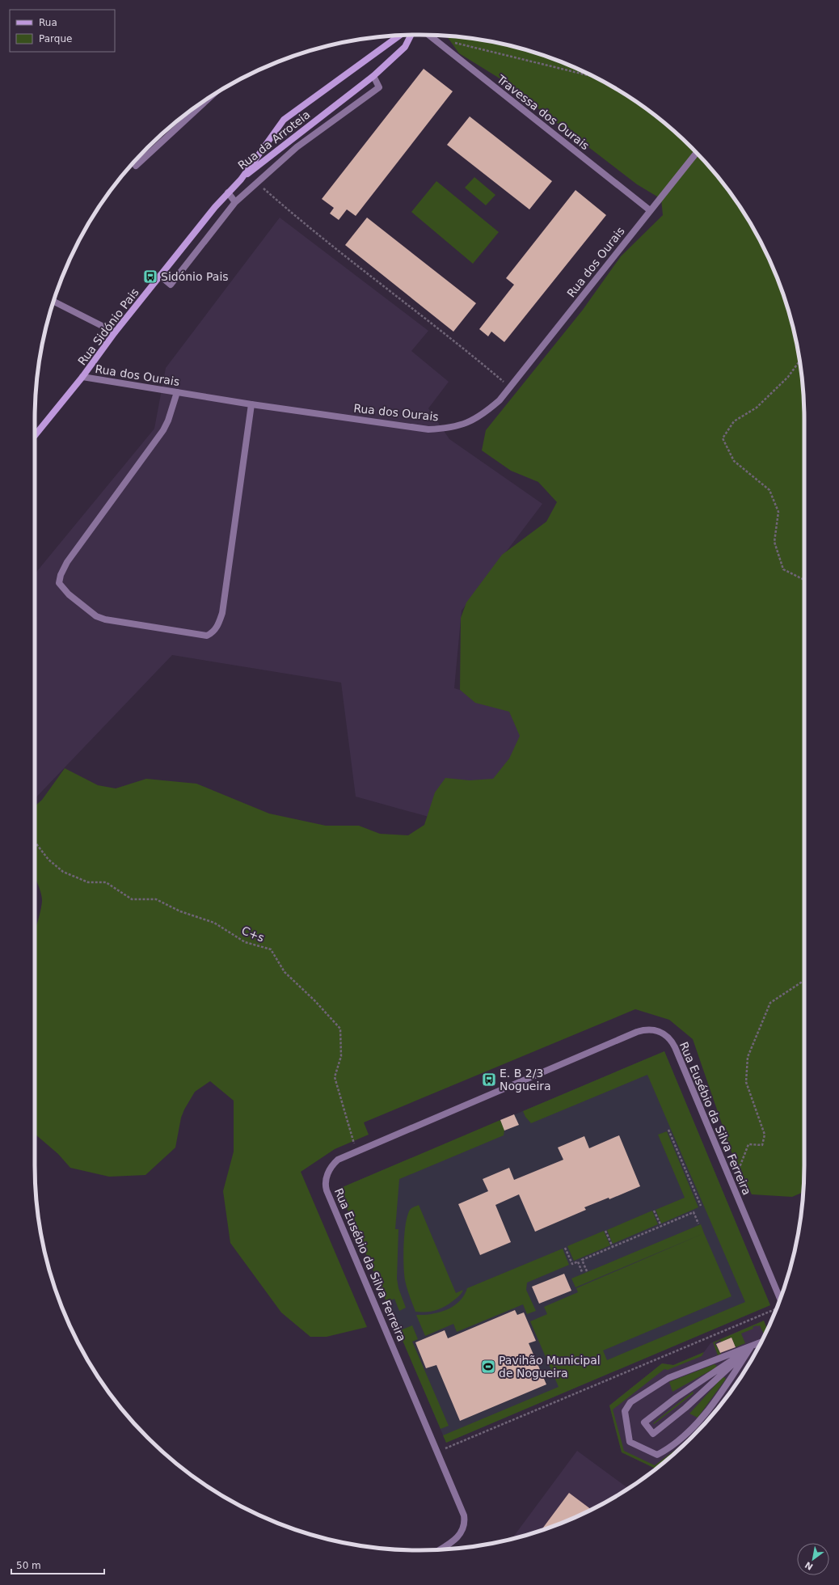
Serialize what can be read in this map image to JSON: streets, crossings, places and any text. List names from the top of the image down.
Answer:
{
  "streets": {
    "main road": ["Rua da Arroteia", "Rua Sidónio Pais"],
    "street": ["Travessa dos Ourais", "Rua dos Ourais", "Rua Eusébio da Silva Ferreira"],
    "path": ["C+s"]
  },
  "crossings": [
    ["Travessa dos Ourais", "Rua dos Ourais"],
    ["Rua da Arroteia", "Rua Sidónio Pais"],
    ["Rua dos Ourais", "Rua Sidónio Pais"],
    ["C+s", "Rua Eusébio da Silva Ferreira"]
  ],
  "places": {
    "bus stop": ["Sidónio Pais", "E. B 2/3 Nogueira"],
    "sports": ["Pavihão Municipal de Nogueira"]
  },
  "legend": ["Rua", "Parque"],
  "scale_bar": "50 m",
  "north": "bottom left"
}
